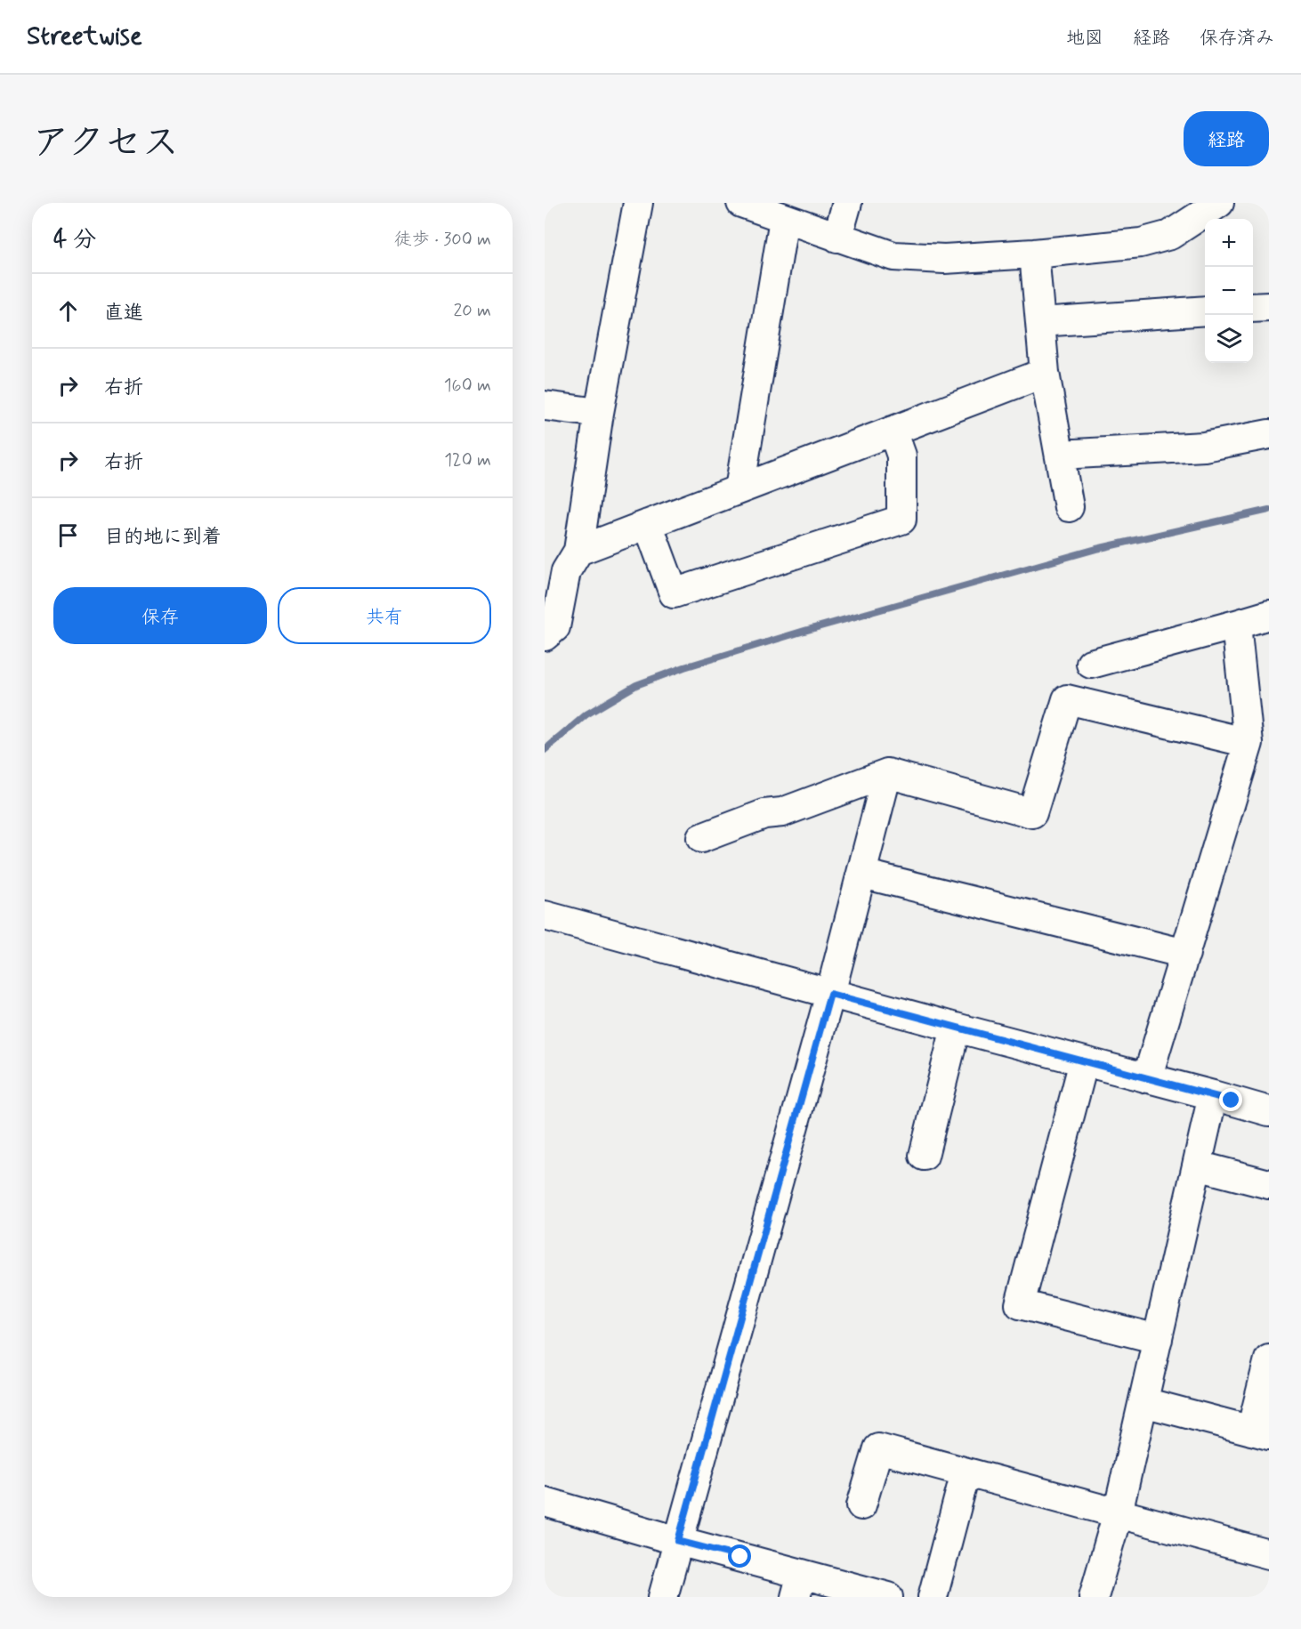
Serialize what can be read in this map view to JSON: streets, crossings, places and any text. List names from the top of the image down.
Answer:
{
  "page": {
    "header": "Streetwise",
    "nav": ["地図", "経路", "保存済み"],
    "title": "アクセス",
    "buttons": [
      "経路",
      ["保存", "共有"]
    ],
    "heading": ["4 分", "徒歩 · 300 m"],
    "map_buttons": ["+", "−"],
    "list": [
      ["直進", "20 m"],
      ["右折", "160 m"],
      ["右折", "120 m"],
      "目的地に到着"
    ]
  }
}
